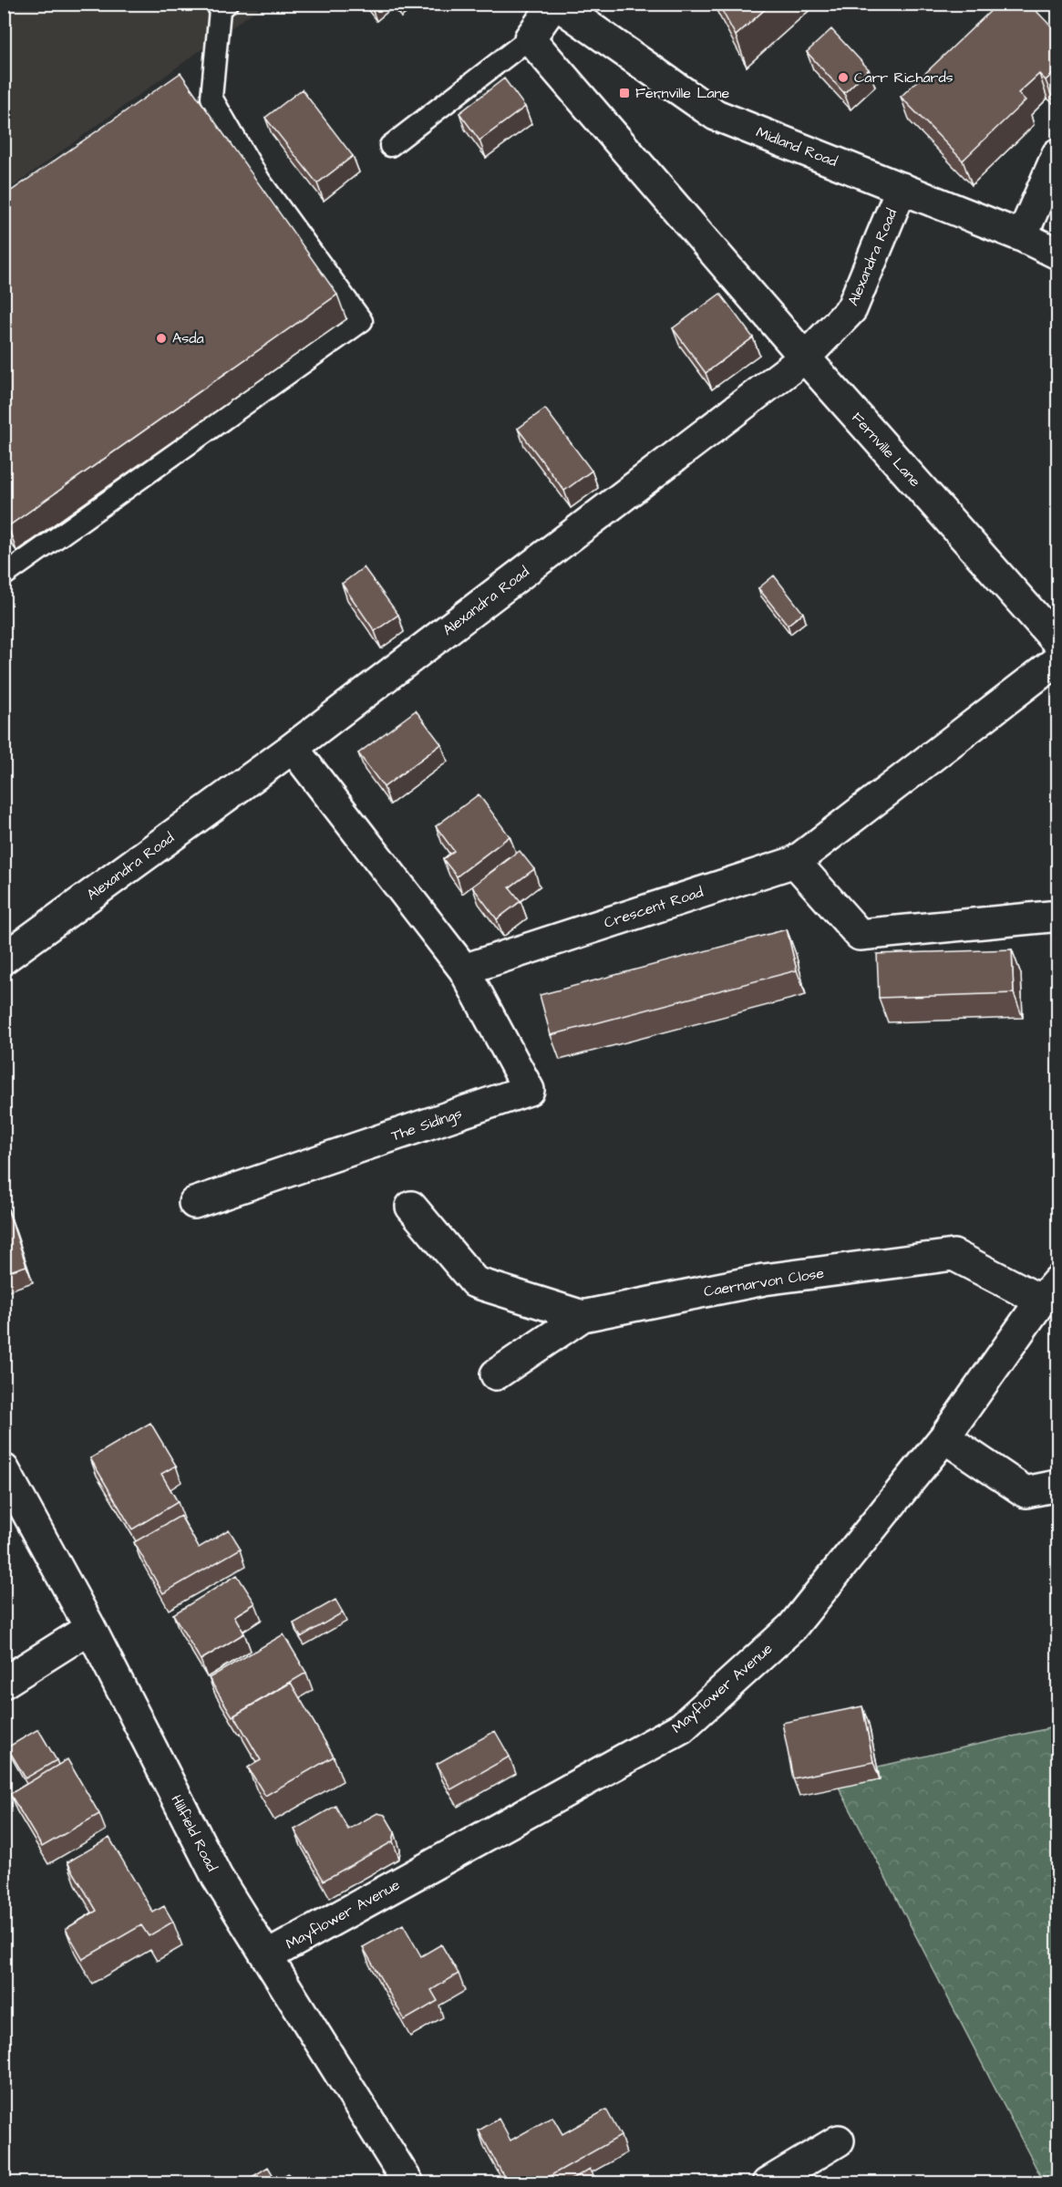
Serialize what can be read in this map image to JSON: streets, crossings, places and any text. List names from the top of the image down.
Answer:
{
  "streets": {
    "street": [
      "Midland Road",
      "Alexandra Road",
      "Fernville Lane",
      "Crescent Road",
      "The Sidings",
      "Caernarvon Close",
      "Mayflower Avenue",
      "Hillfield Road"
    ]
  },
  "crossings": [
    ["Midland Road", "Alexandra Road"],
    ["Alexandra Road", "Fernville Lane"],
    ["Crescent Road", "The Sidings"],
    ["Caernarvon Close", "Mayflower Avenue"],
    ["Mayflower Avenue", "Hillfield Road"]
  ],
  "places": {
    "other": ["Carr Richards", "Asda"],
    "transit": ["Fernville Lane"]
  }
}
